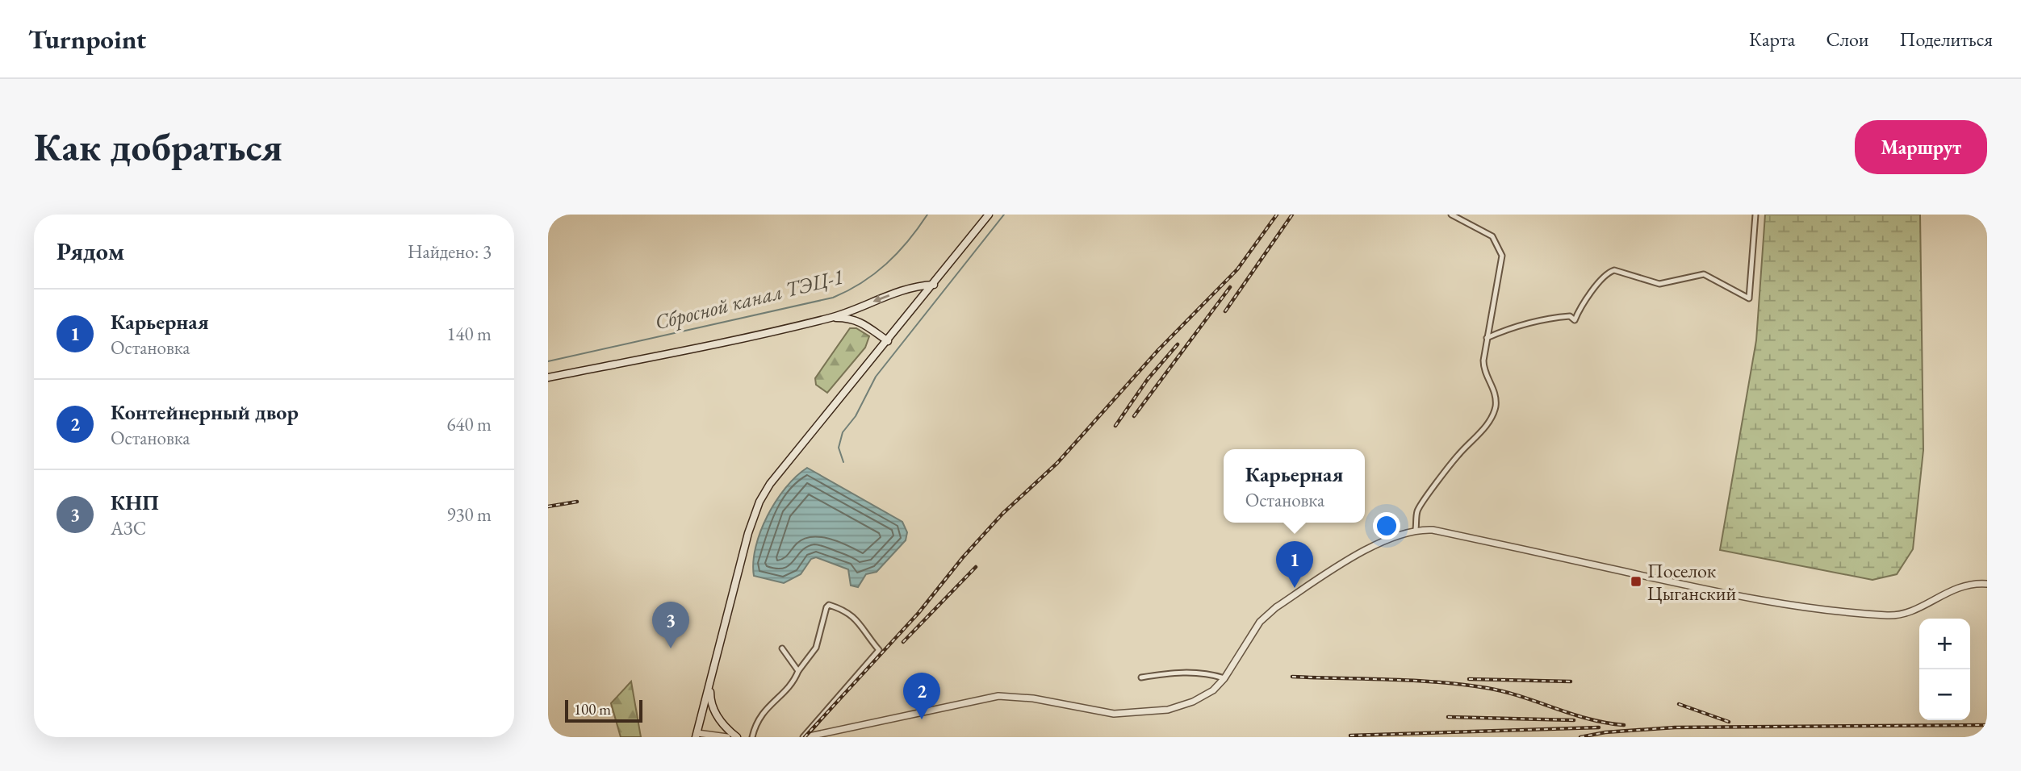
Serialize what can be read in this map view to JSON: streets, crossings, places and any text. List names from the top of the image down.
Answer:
{
  "water": ["Сбросной канал ТЭЦ-1"],
  "places": {
    "transit": ["Поселок Цыганский"]
  },
  "scale_bar": "100 m",
  "page": {
    "header": "Turnpoint",
    "nav": ["Карта", "Слои", "Поделиться"],
    "buttons": "Маршрут",
    "title": "Как добраться",
    "heading": ["Рядом", "Найдено: 3"],
    "list": [
      {
        "mark": "1",
        "name": "Карьерная",
        "note": "Остановка",
        "value": "140 m"
      },
      {
        "mark": "2",
        "name": "Контейнерный двор",
        "note": "Остановка",
        "value": "640 m"
      },
      {
        "mark": "3",
        "name": "КНП",
        "note": "АЗС",
        "value": "930 m"
      }
    ],
    "popup": ["Карьерная", "Остановка"],
    "pins": ["1", "3", "2"],
    "map_buttons": ["+", "−"],
    "scale": "100 m"
  }
}
